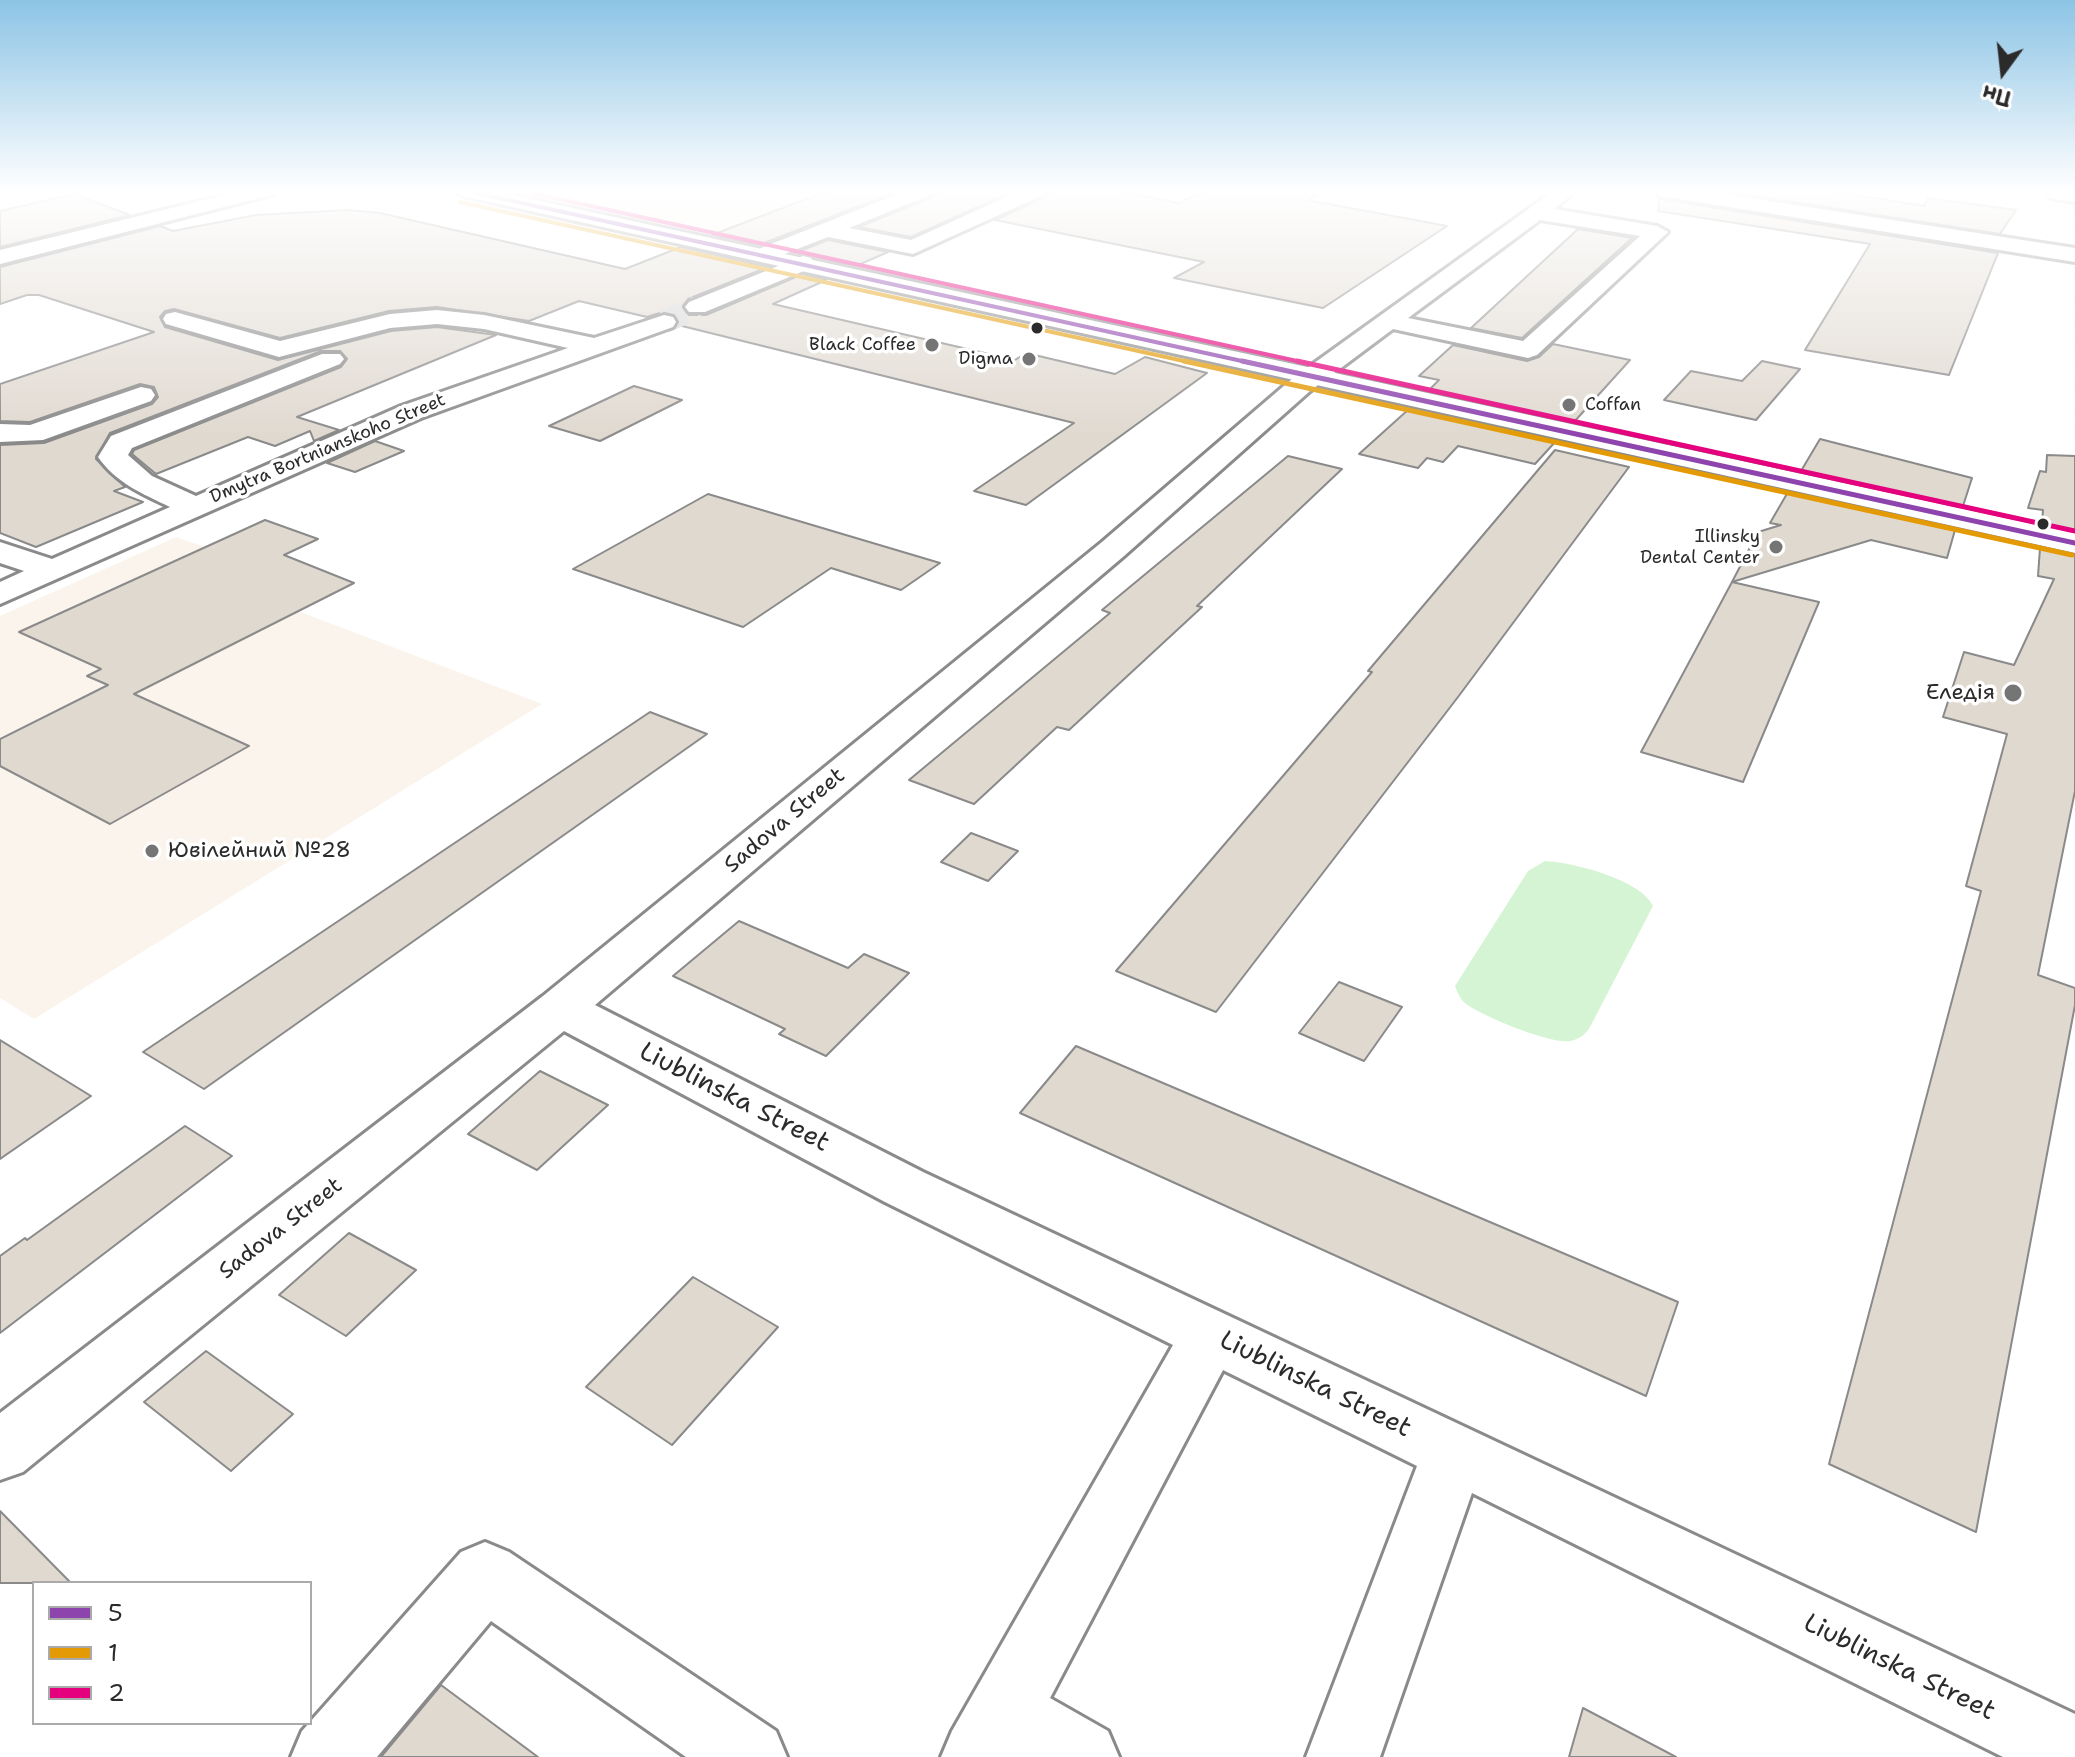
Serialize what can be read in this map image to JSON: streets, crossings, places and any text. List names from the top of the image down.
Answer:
{
  "streets": {
    "street": ["Dmytra Bortnianskoho Street", "Sadova Street", "Liublinska Street"]
  },
  "crossings": [
    ["Sadova Street", "Liublinska Street"]
  ],
  "places": [
    "Black Coffee",
    "Digma",
    "Coffan",
    "Illinsky Dental Center",
    "Еледія",
    "Ювілейний №28"
  ],
  "lines": ["transit line 5", "transit line 1", "transit line 2"],
  "legend": ["5", "1", "2"],
  "north": "bottom"
}
